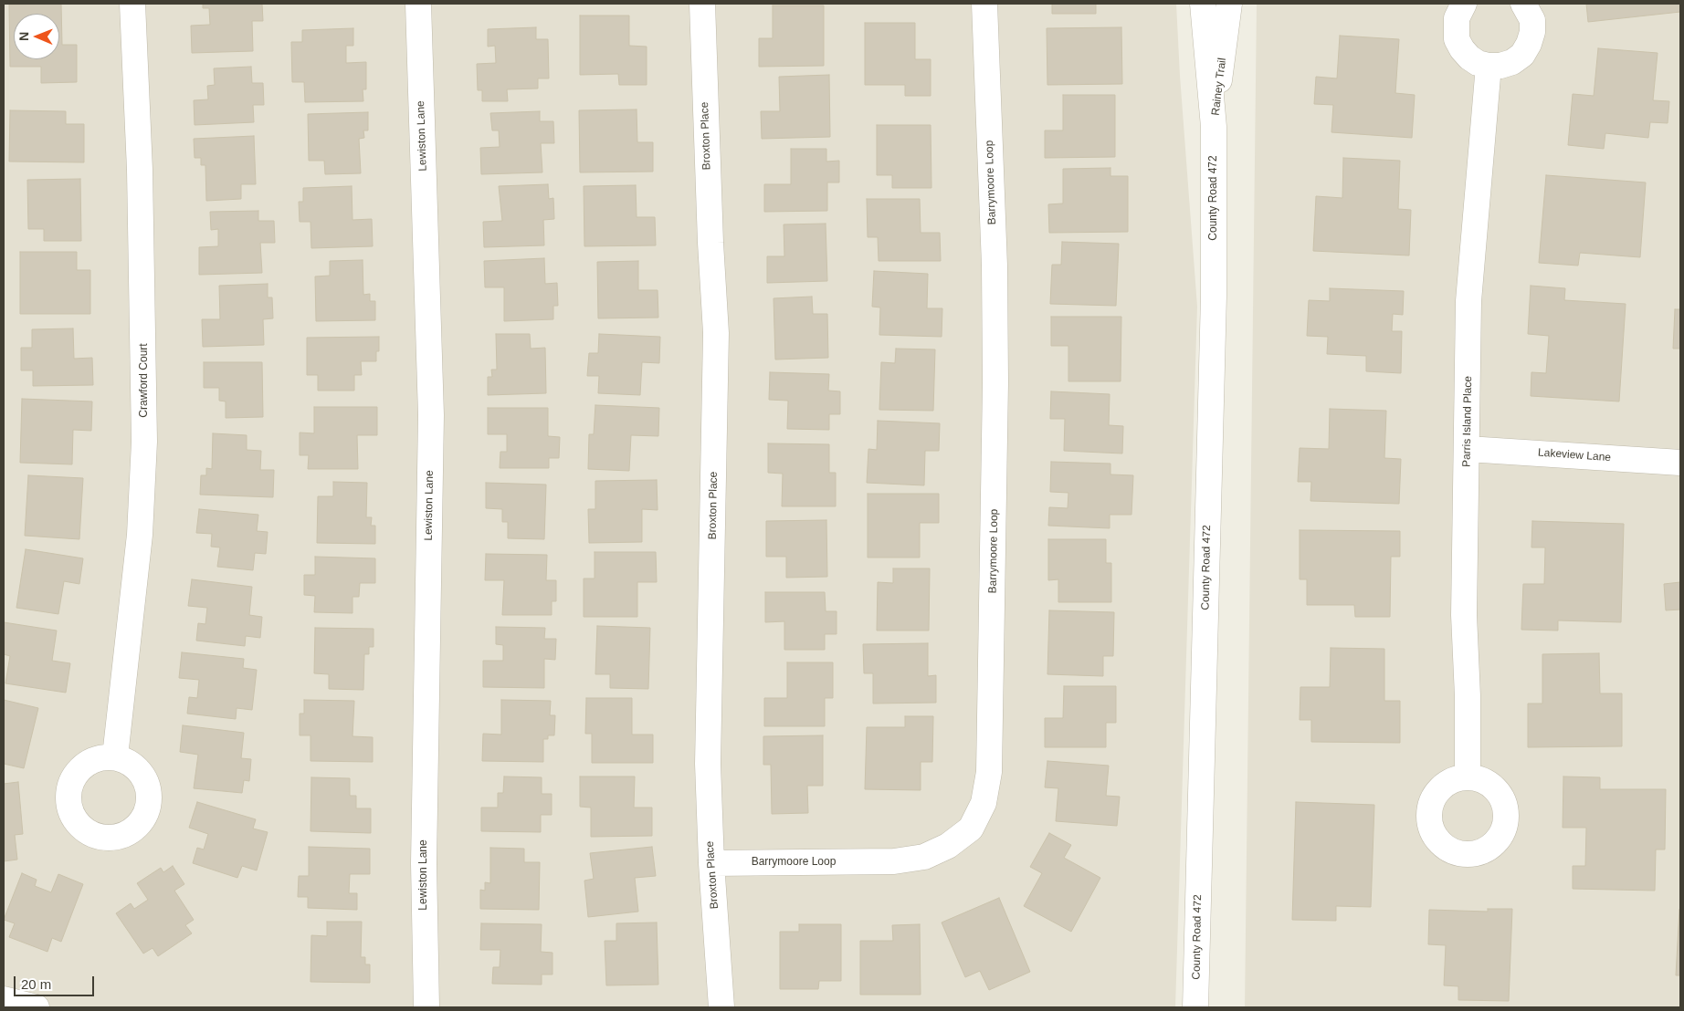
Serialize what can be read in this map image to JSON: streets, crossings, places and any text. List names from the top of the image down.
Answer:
{
  "streets": {
    "street": [
      "Rainey Trail",
      "Lewiston Lane",
      "Broxton Place",
      "Barrymoore Loop",
      "County Road 472",
      "Crawford Court",
      "Parris Island Place",
      "Lakeview Lane"
    ]
  },
  "crossings": [
    ["Rainey Trail", "County Road 472"],
    ["Broxton Place", "Barrymoore Loop"],
    ["Parris Island Place", "Lakeview Lane"]
  ],
  "scale_bar": "20 m",
  "north": "left"
}
